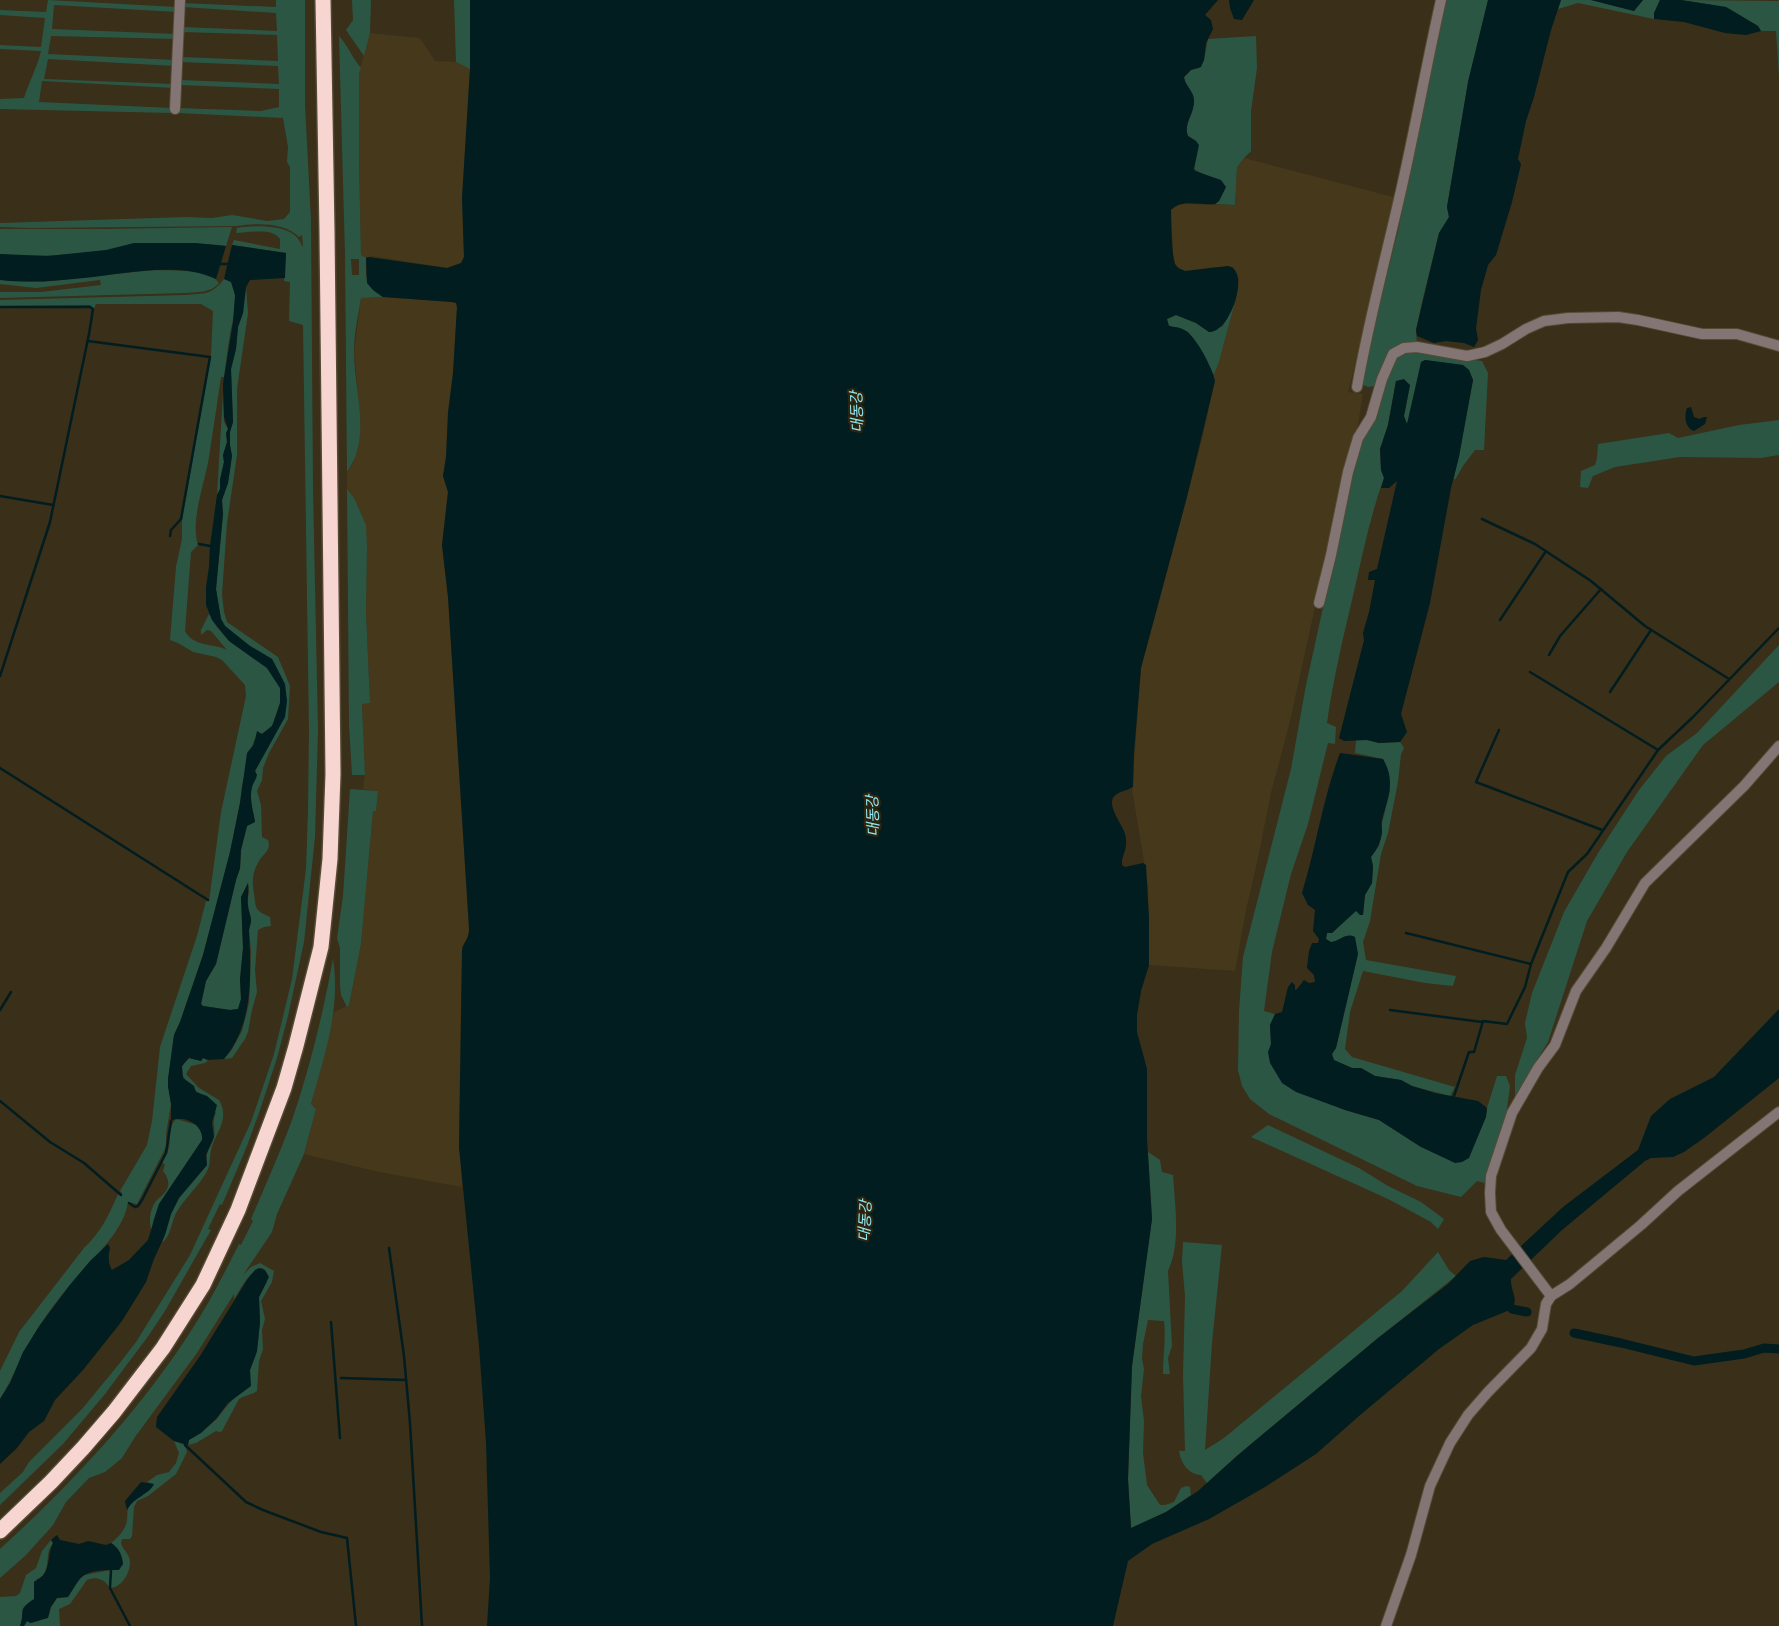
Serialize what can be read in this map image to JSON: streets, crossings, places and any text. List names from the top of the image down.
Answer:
{
  "water": ["대동강"]
}
